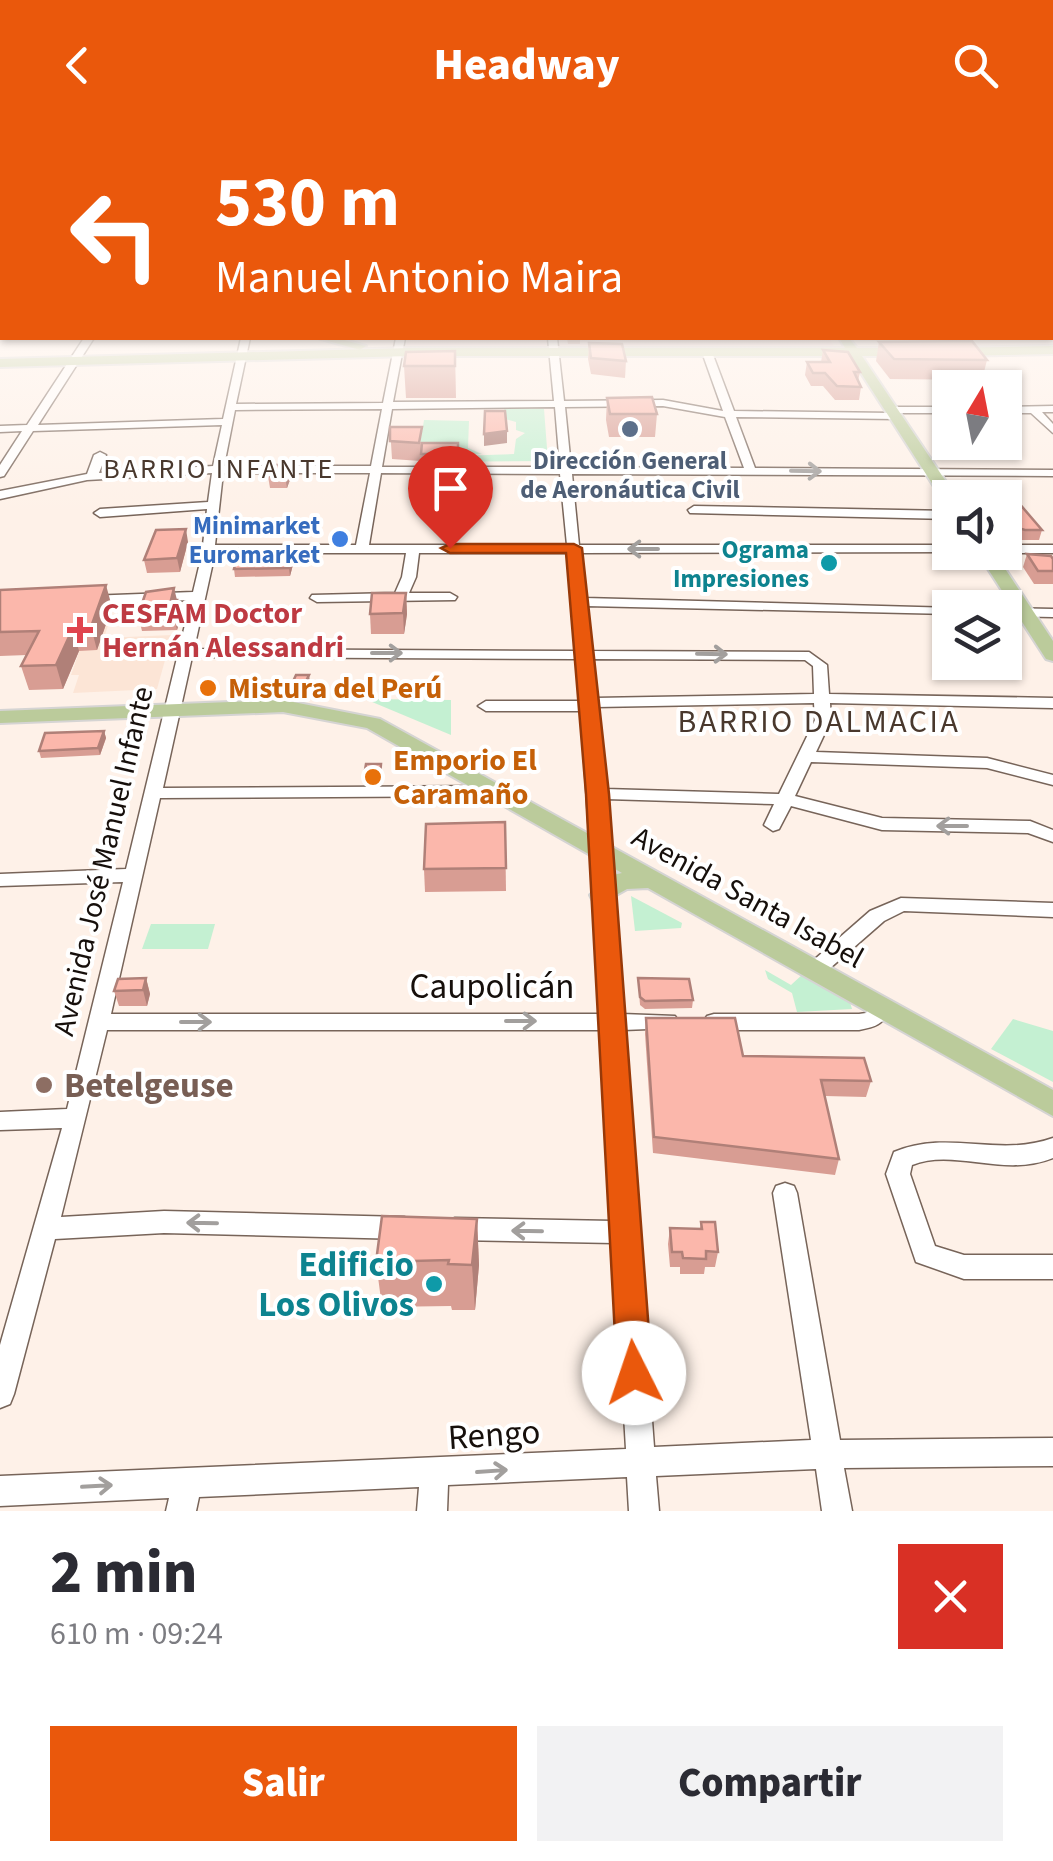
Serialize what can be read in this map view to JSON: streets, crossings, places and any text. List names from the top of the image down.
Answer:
{
  "streets": {
    "main road": ["Avenida Santa Isabel"],
    "street": ["Avenida José Manuel Infante", "Caupolicán", "Rengo"]
  },
  "crossings": [
    ["Avenida José Manuel Infante", "Avenida Santa Isabel"],
    ["Avenida José Manuel Infante", "Caupolicán"],
    ["Avenida Santa Isabel", "Caupolicán"]
  ],
  "one_way": ["Caupolicán", "Rengo"],
  "districts": ["BARRIO INFANTE", "BARRIO DALMACIA"],
  "places": {
    "other": [
      "Dirección General de Aeronáutica Civil",
      "Minimarket Euromarket",
      "Ograma Impresiones",
      "Mistura del Perú",
      "Emporio El Caramaño",
      "Betelgeuse",
      "Edificio Los Olivos"
    ],
    "health": ["CESFAM Doctor Hernán Alessandri"]
  },
  "north": "top",
  "page": {
    "header": "Headway",
    "turn": ["530 m", "Manuel Antonio Maira"],
    "heading": ["2 min", "610 m · 09:24"],
    "buttons": ["Salir", "Compartir"]
  }
}
